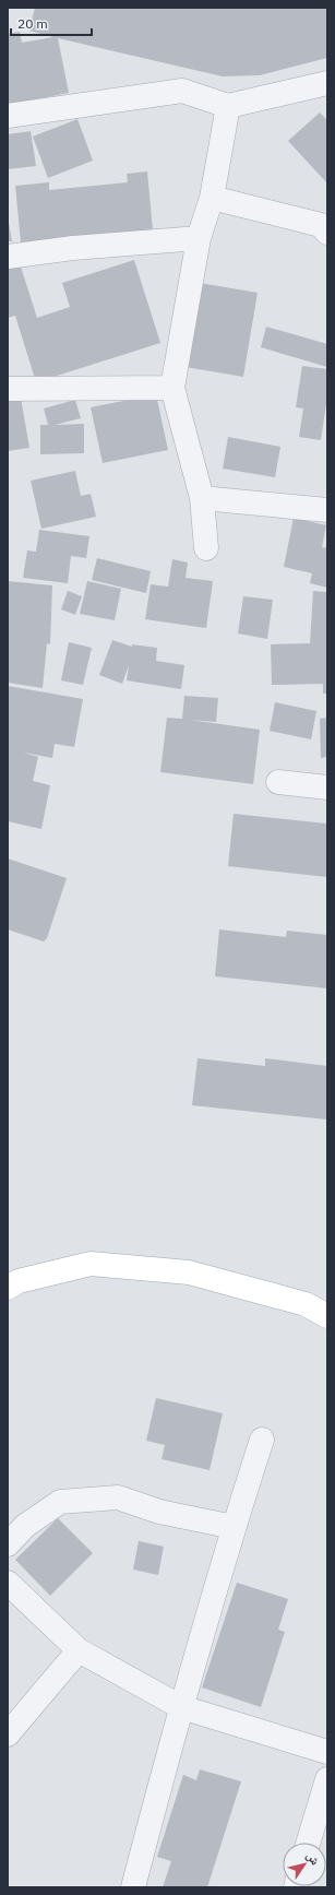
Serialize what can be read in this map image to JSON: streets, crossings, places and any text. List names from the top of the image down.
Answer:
{
  "scale_bar": "20 m",
  "north": "top right"
}
